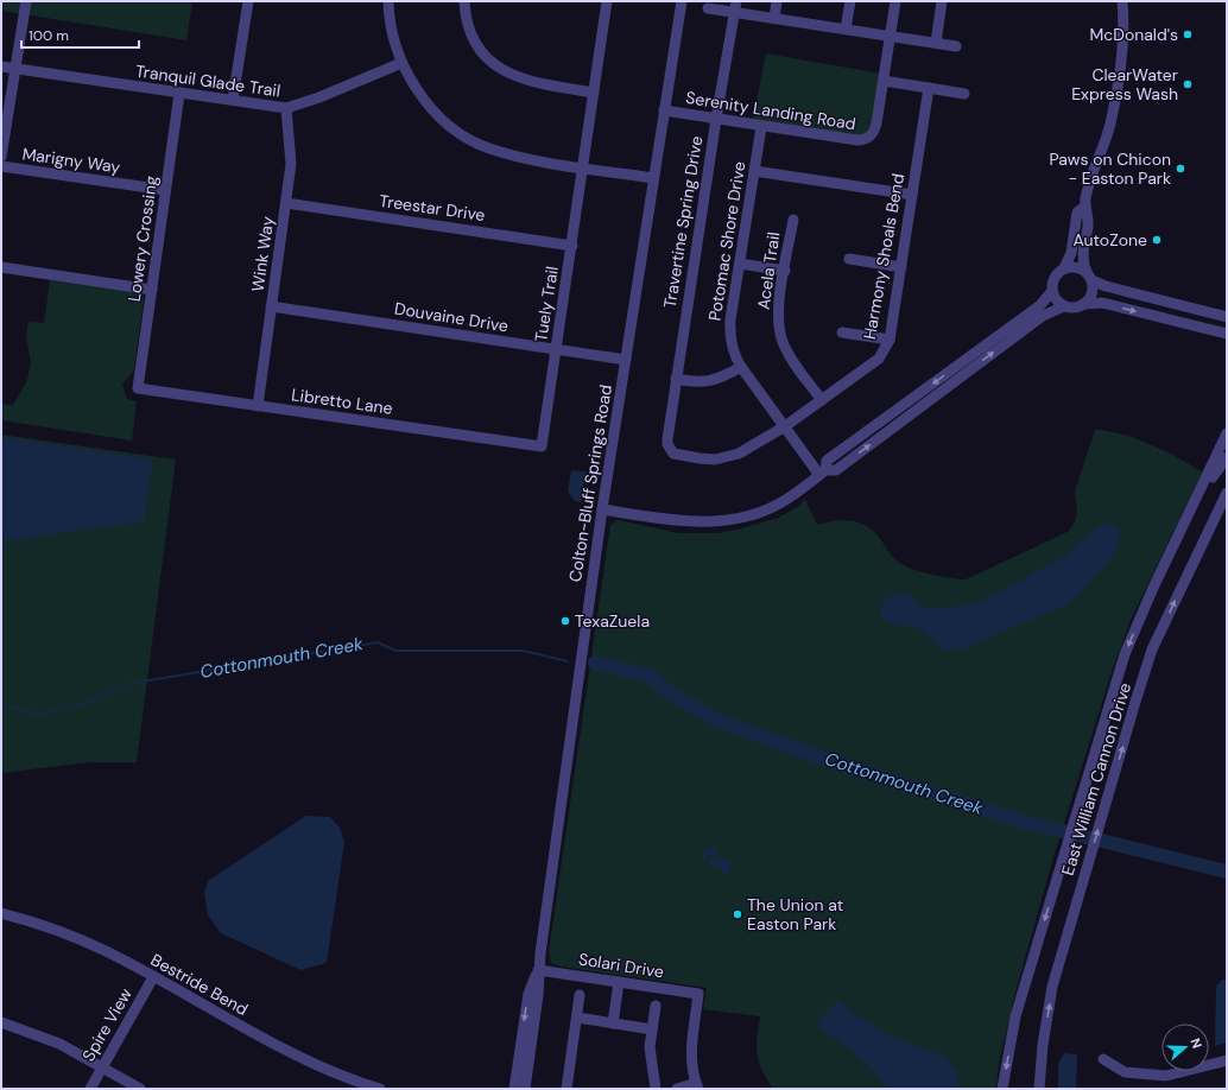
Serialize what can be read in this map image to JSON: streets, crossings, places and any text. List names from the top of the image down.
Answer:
{
  "streets": {
    "street": [
      "Tranquil Glade Trail",
      "Serenity Landing Road",
      "Marigny Way",
      "Treestar Drive",
      "Travertine Spring Drive",
      "Lowery Crossing",
      "Potomac Shore Drive",
      "Wink Way",
      "Harmony Shoals Bend",
      "Acela Trail",
      "Tuely Trail",
      "Douvaine Drive",
      "Libretto Lane",
      "Colton-Bluff Springs Road",
      "East William Cannon Drive",
      "Solari Drive",
      "Bestride Bend",
      "Spire View"
    ]
  },
  "crossings": [
    ["Tranquil Glade Trail", "Lowery Crossing"],
    ["Tranquil Glade Trail", "Wink Way"],
    ["Serenity Landing Road", "Travertine Spring Drive"],
    ["Serenity Landing Road", "Potomac Shore Drive"],
    ["Serenity Landing Road", "Colton-Bluff Springs Road"],
    ["Marigny Way", "Lowery Crossing"],
    ["Treestar Drive", "Wink Way"],
    ["Treestar Drive", "Tuely Trail"],
    ["Travertine Spring Drive", "Harmony Shoals Bend"],
    ["Lowery Crossing", "Libretto Lane"],
    ["Potomac Shore Drive", "Harmony Shoals Bend"],
    ["Wink Way", "Douvaine Drive"],
    ["Wink Way", "Libretto Lane"],
    ["Harmony Shoals Bend", "Acela Trail"],
    ["Tuely Trail", "Douvaine Drive"],
    ["Tuely Trail", "Libretto Lane"],
    ["Douvaine Drive", "Colton-Bluff Springs Road"],
    ["Colton-Bluff Springs Road", "Solari Drive"],
    ["Bestride Bend", "Spire View"]
  ],
  "water": ["Cottonmouth Creek"],
  "places": [
    "McDonald's",
    "ClearWater Express Wash",
    "Paws on Chicon - Easton Park",
    "AutoZone",
    "TexaZuela",
    "The Union at Easton Park"
  ],
  "scale_bar": "100 m",
  "north": "right"
}
